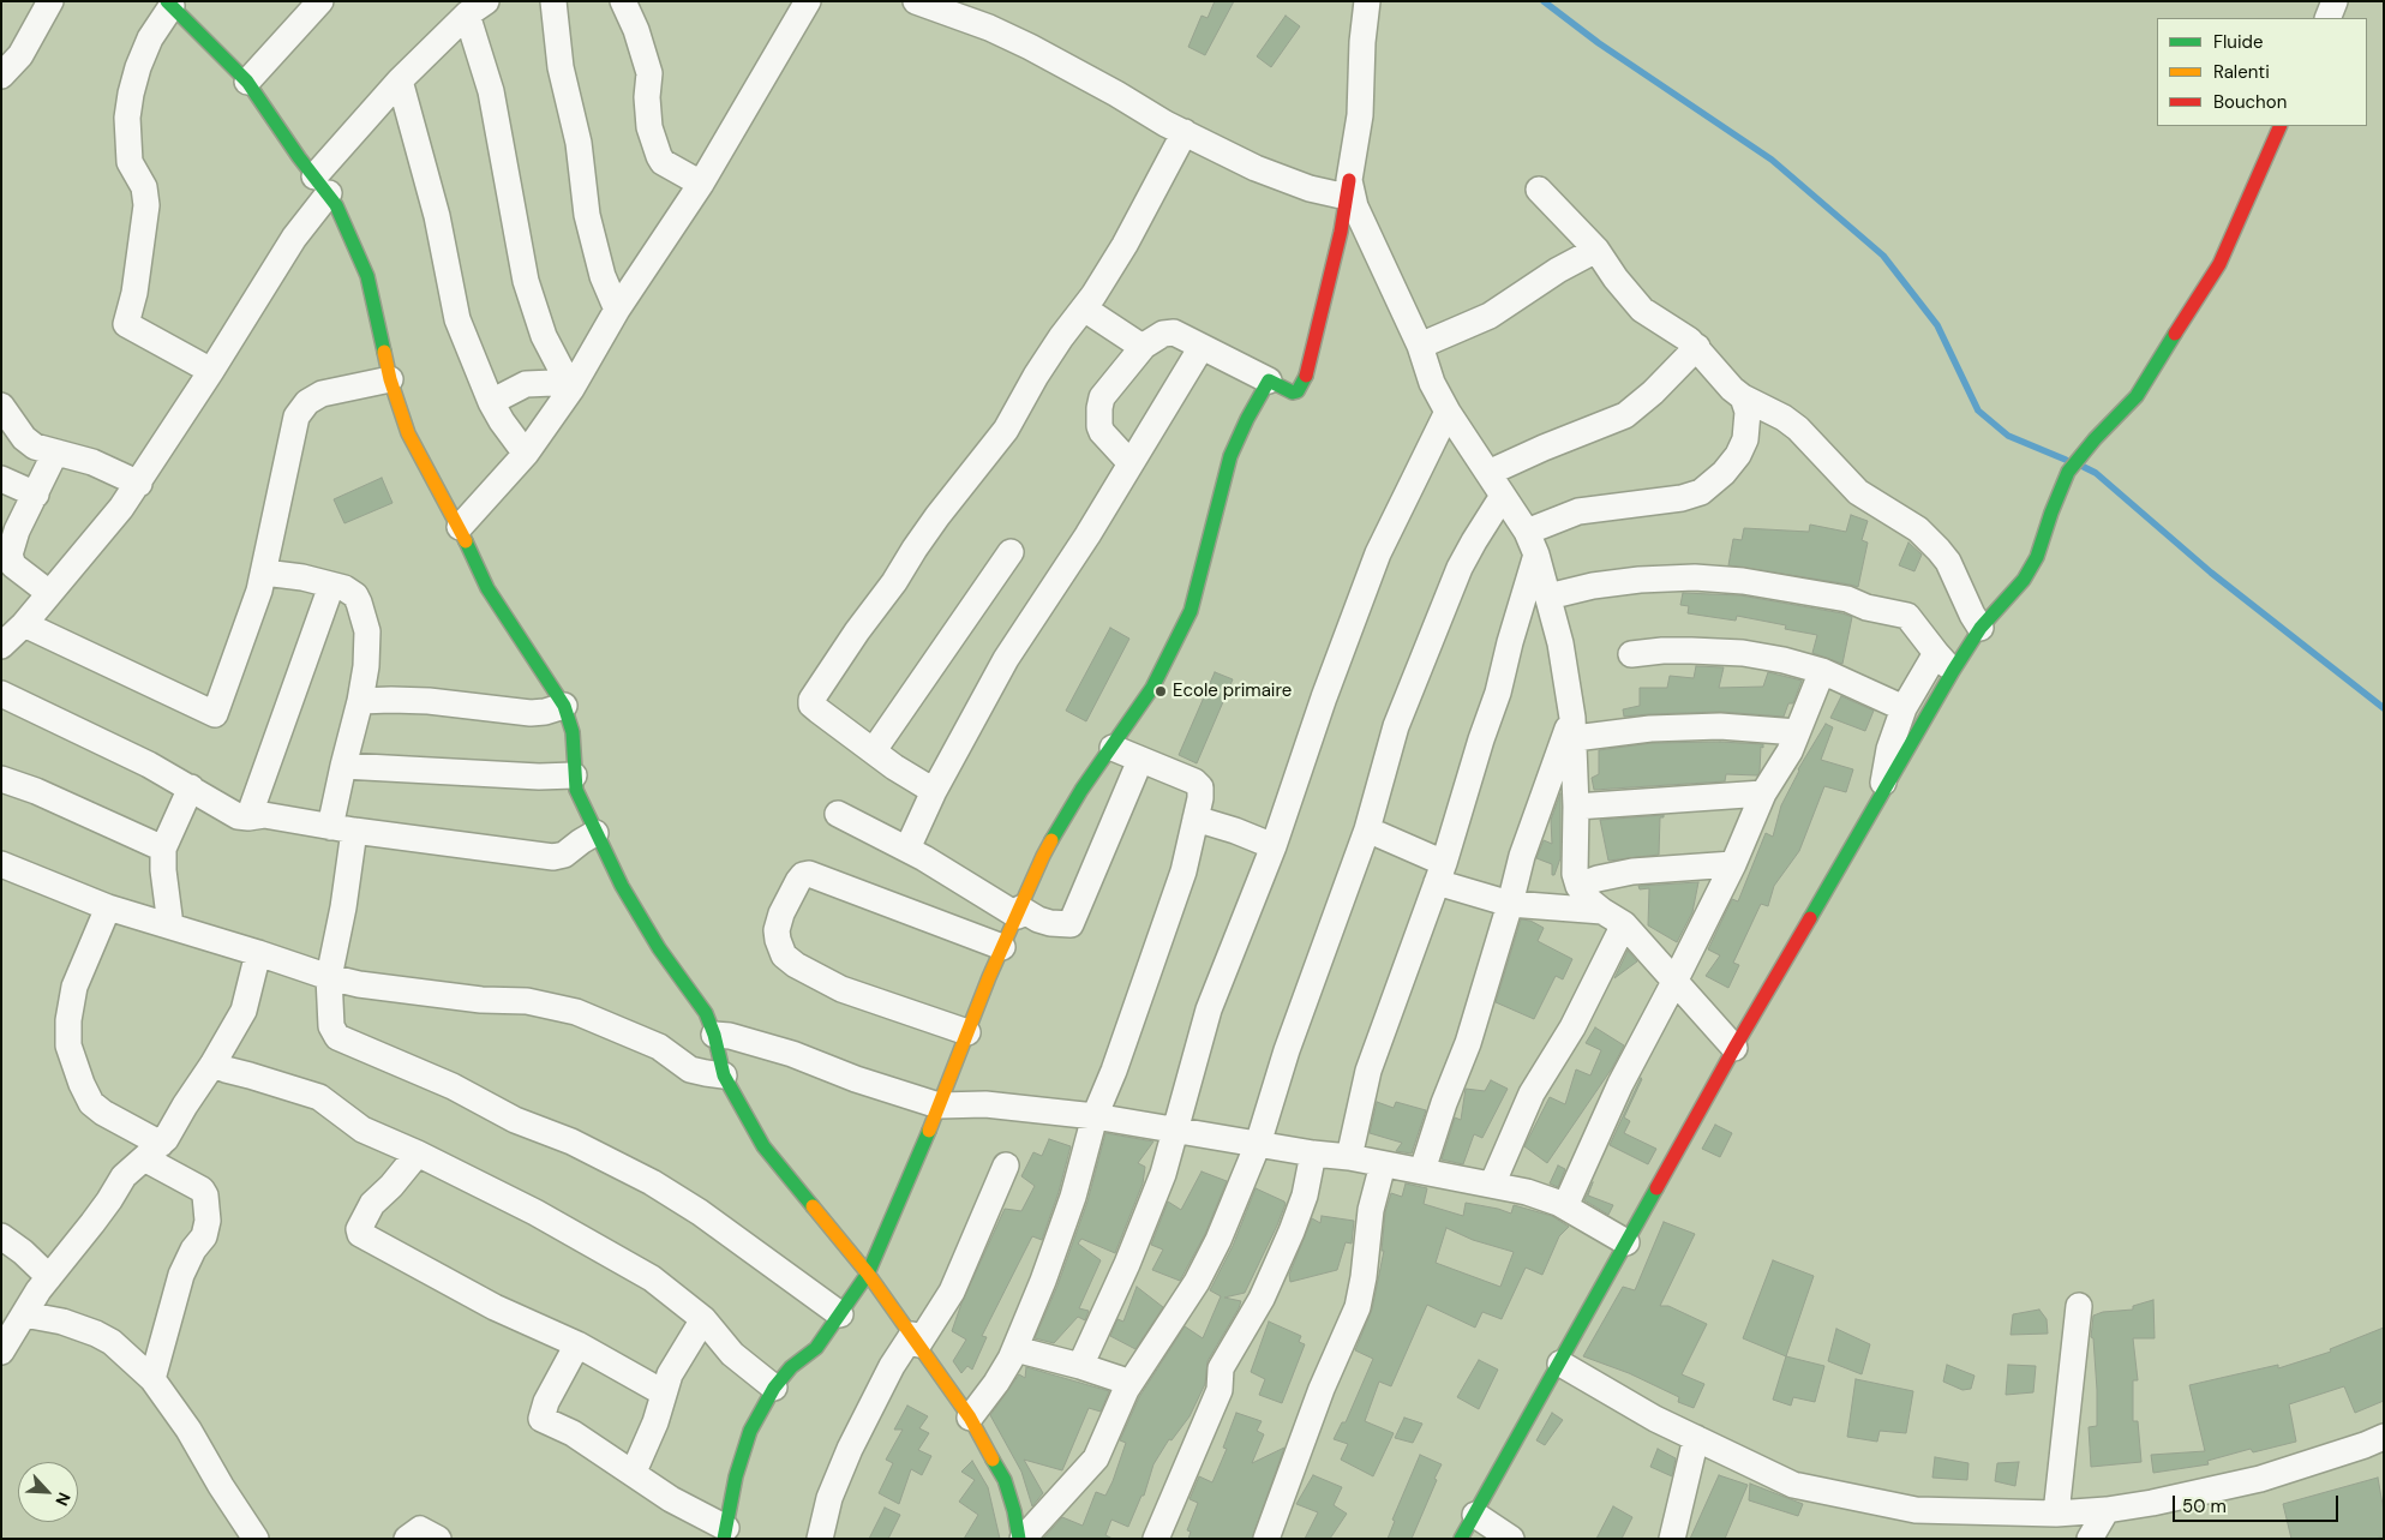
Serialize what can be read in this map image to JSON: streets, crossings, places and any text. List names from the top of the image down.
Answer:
{
  "places": ["Ecole primaire"],
  "legend": ["Fluide", "Ralenti", "Bouchon"],
  "scale_bar": "50 m",
  "north": "bottom right"
}
